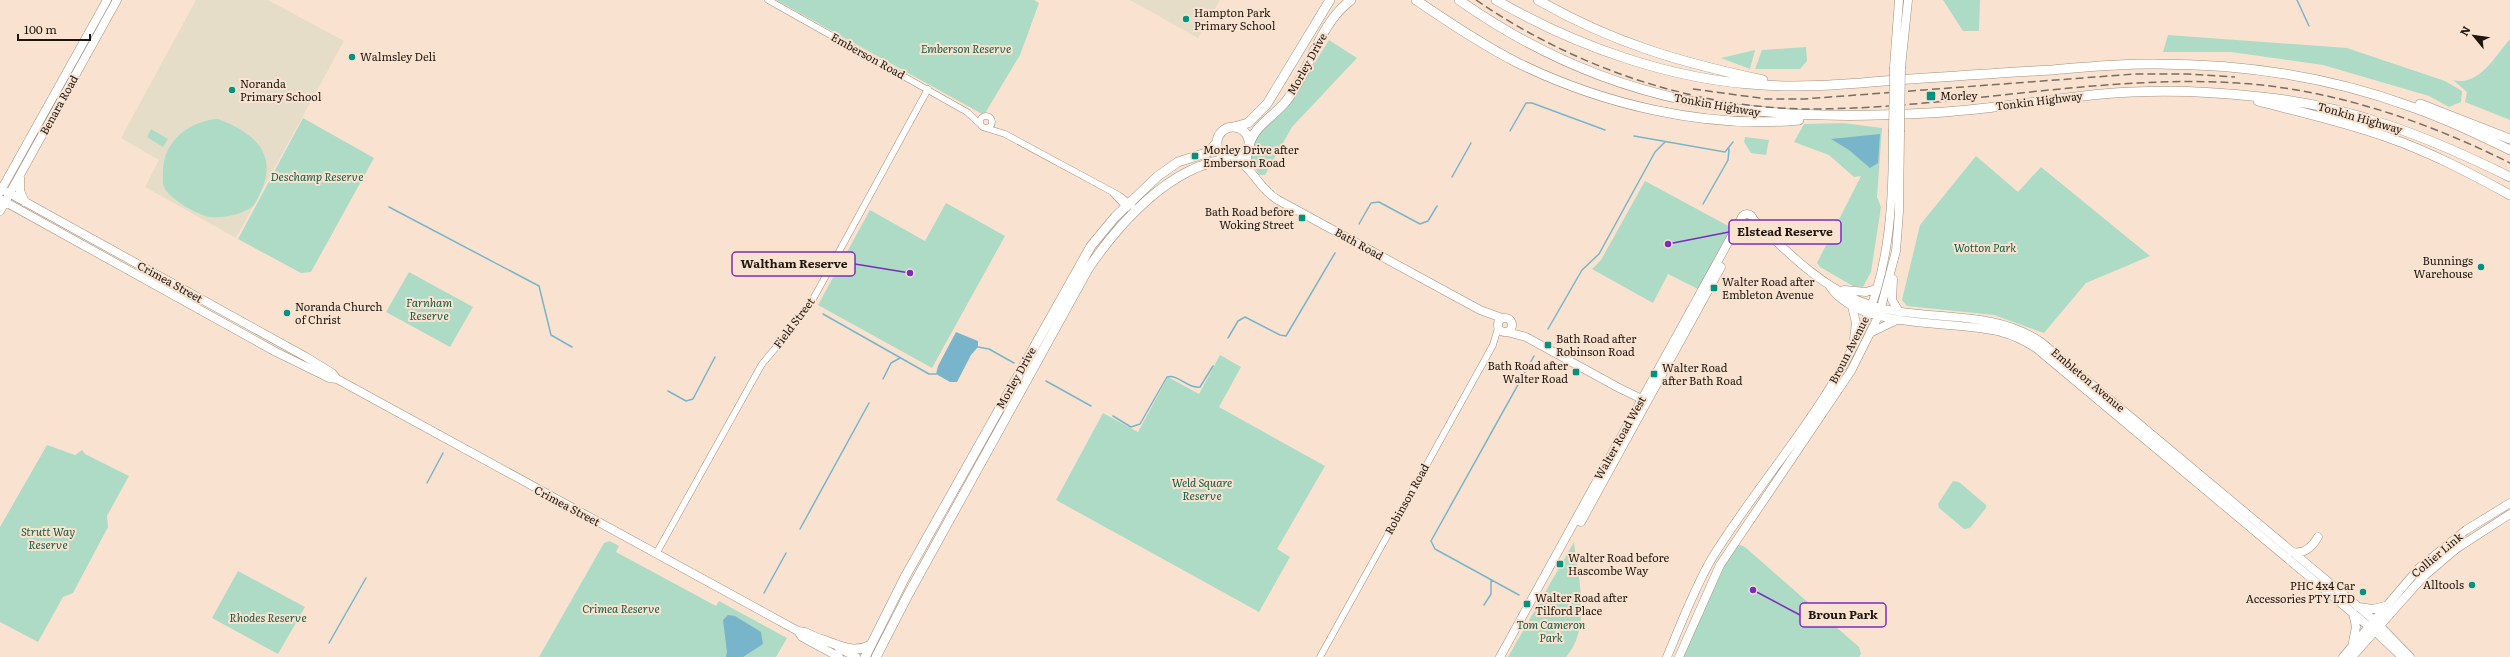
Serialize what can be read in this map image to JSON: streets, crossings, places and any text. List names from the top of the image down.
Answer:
{
  "streets": {
    "highway": ["Morley Drive", "Tonkin Highway"],
    "main road": [
      "Benara Road",
      "Bath Road",
      "Crimea Street",
      "Broun Avenue",
      "Embleton Avenue",
      "Walter Road West",
      "Collier Link"
    ],
    "street": ["Emberson Road", "Field Street", "Robinson Road"]
  },
  "crossings": [
    ["Emberson Road", "Field Street"],
    ["Morley Drive", "Bath Road"],
    ["Benara Road", "Crimea Street"],
    ["Bath Road", "Walter Road West"],
    ["Bath Road", "Robinson Road"],
    ["Crimea Street", "Field Street"],
    ["Broun Avenue", "Embleton Avenue"],
    ["Embleton Avenue", "Walter Road West"]
  ],
  "parks": [
    "Emberson Reserve",
    "Deschamp Reserve",
    "Wotton Park",
    "Farnham Reserve",
    "Weld Square Reserve",
    "Strutt Way Reserve",
    "Crimea Reserve",
    "Rhodes Reserve",
    "Tom Cameron Park"
  ],
  "places": {
    "other": [
      "Hampton Park Primary School",
      "Walmsley Deli",
      "Noranda Primary School",
      "Elstead Reserve",
      "Bunnings Warehouse",
      "Waltham Reserve",
      "Noranda Church of Christ",
      "Alltools",
      "Broun Park",
      "PHC 4x4 Car Accessories PTY LTD"
    ],
    "transit": [
      "Morley",
      "Morley Drive after Emberson Road",
      "Bath Road before Woking Street",
      "Walter Road after Embleton Avenue",
      "Bath Road after Robinson Road",
      "Bath Road after Walter Road",
      "Walter Road after Bath Road",
      "Walter Road before Hascombe Way",
      "Walter Road after Tilford Place"
    ]
  },
  "scale_bar": "100 m",
  "north": "top left"
}
